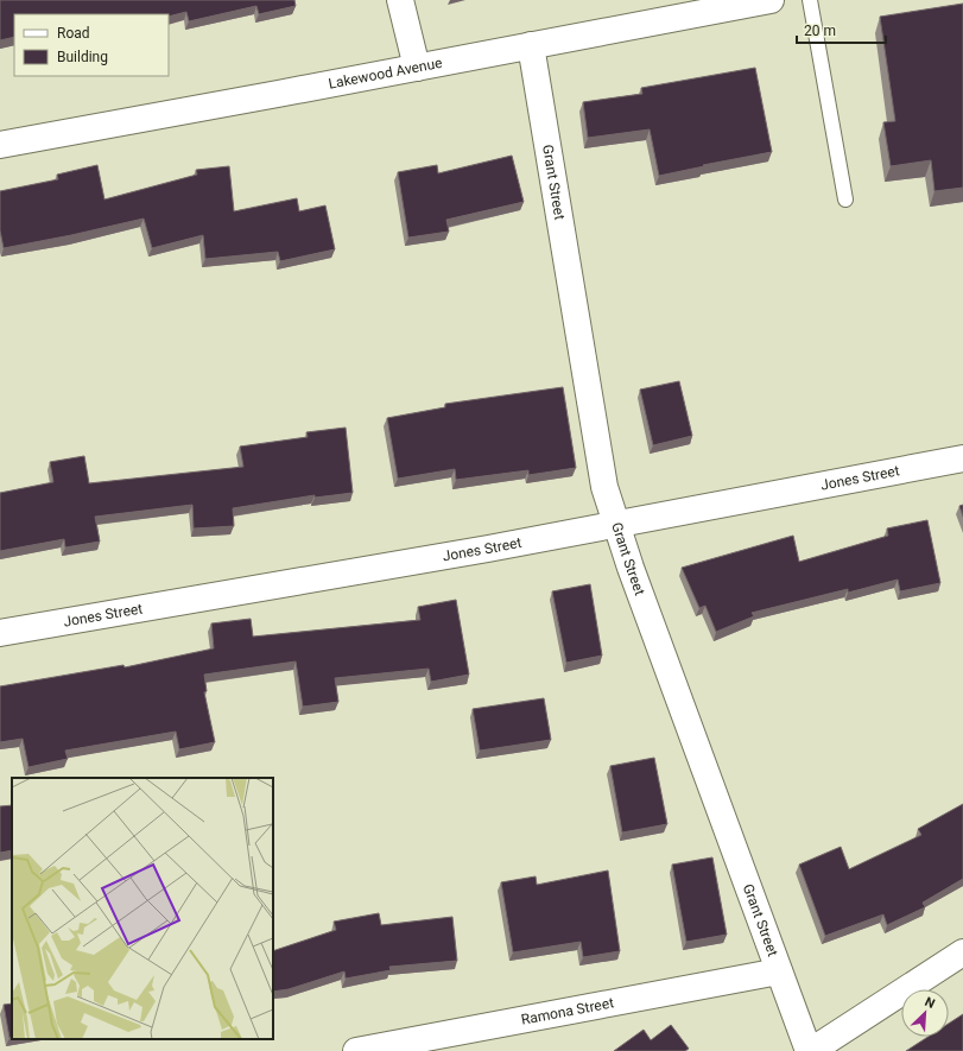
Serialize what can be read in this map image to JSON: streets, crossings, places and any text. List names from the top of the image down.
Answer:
{
  "streets": {
    "street": [
      "Lakewood Avenue",
      "Grant Street",
      "Jones Street",
      "Ramona Street"
    ]
  },
  "crossings": [
    ["Lakewood Avenue", "Grant Street"],
    ["Grant Street", "Jones Street"],
    ["Grant Street", "Ramona Street"]
  ],
  "legend": ["Road", "Building"],
  "scale_bar": "20 m",
  "north": "top right"
}
